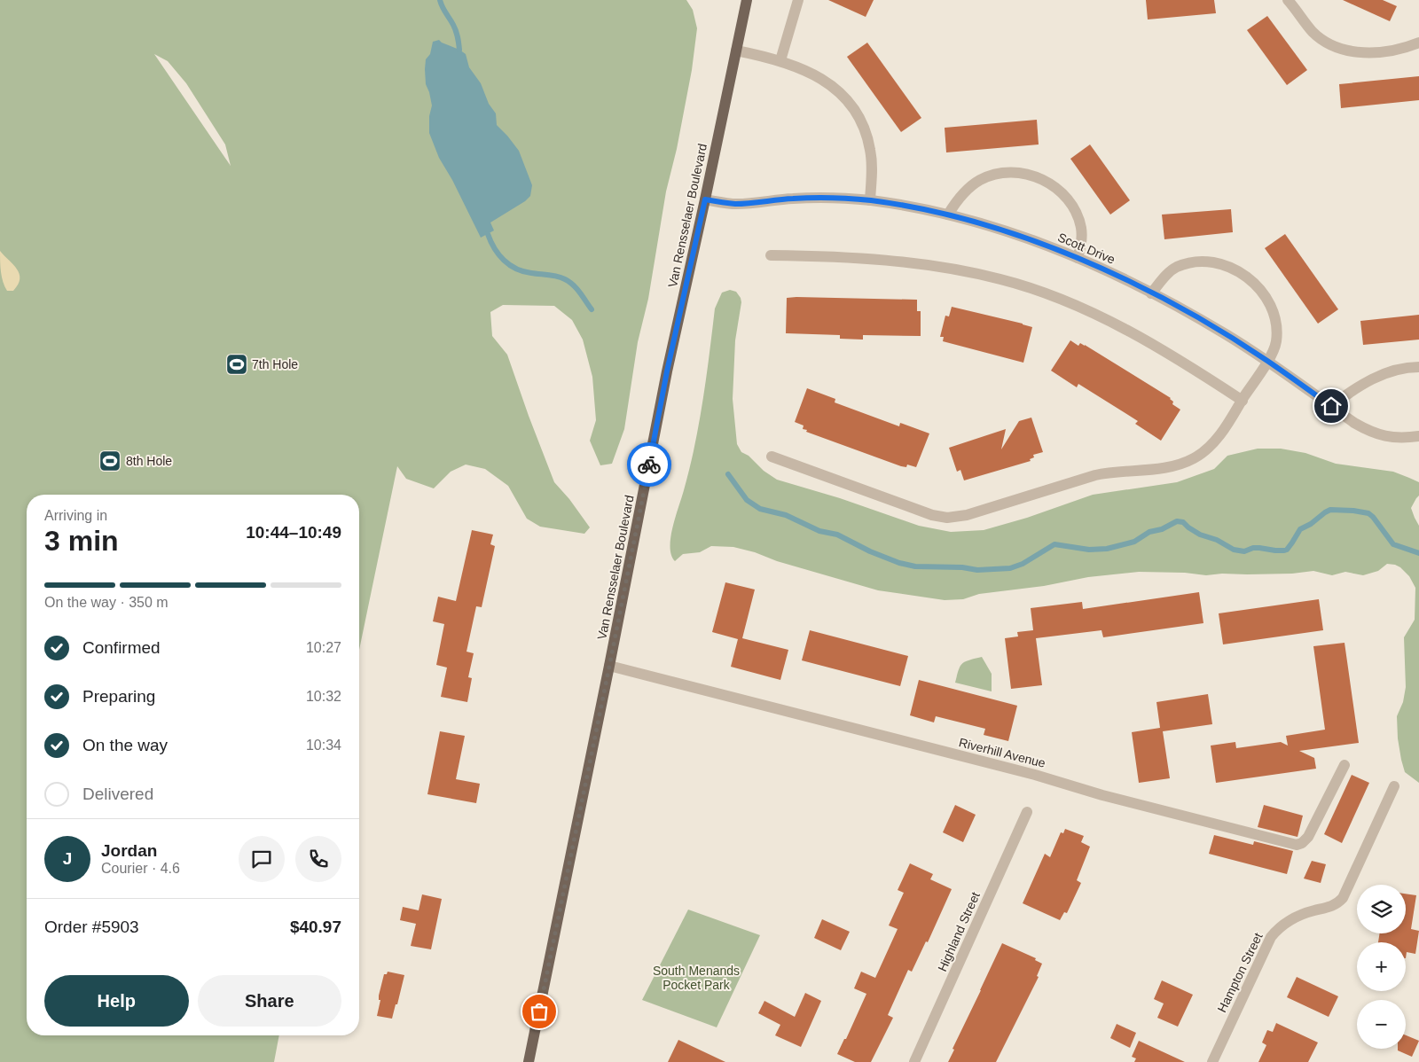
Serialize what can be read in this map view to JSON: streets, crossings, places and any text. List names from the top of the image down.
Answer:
{
  "streets": {
    "main road": ["Van Rensselaer Boulevard"],
    "street": [
      "Scott Drive",
      "Riverhill Avenue",
      "Highland Street",
      "Hampton Street"
    ]
  },
  "crossings": [
    ["Van Rensselaer Boulevard", "Scott Drive"],
    ["Van Rensselaer Boulevard", "Riverhill Avenue"]
  ],
  "parks": ["South Menands Pocket Park"],
  "places": {
    "sports": ["7th Hole", "8th Hole"]
  },
  "page": {
    "heading": ["3 min", "Arriving in", "10:44–10:49"],
    "panel": [
      "Jordan",
      "Courier · 4.6",
      "Order #5903",
      "$40.97"
    ],
    "bar": "On the way · 350 m",
    "list": [
      ["Confirmed", "10:27"],
      ["Preparing", "10:32"],
      ["On the way", "10:34"],
      "Delivered"
    ],
    "round": "J",
    "map_buttons": ["+", "−"],
    "buttons": ["Help", "Share"]
  }
}
